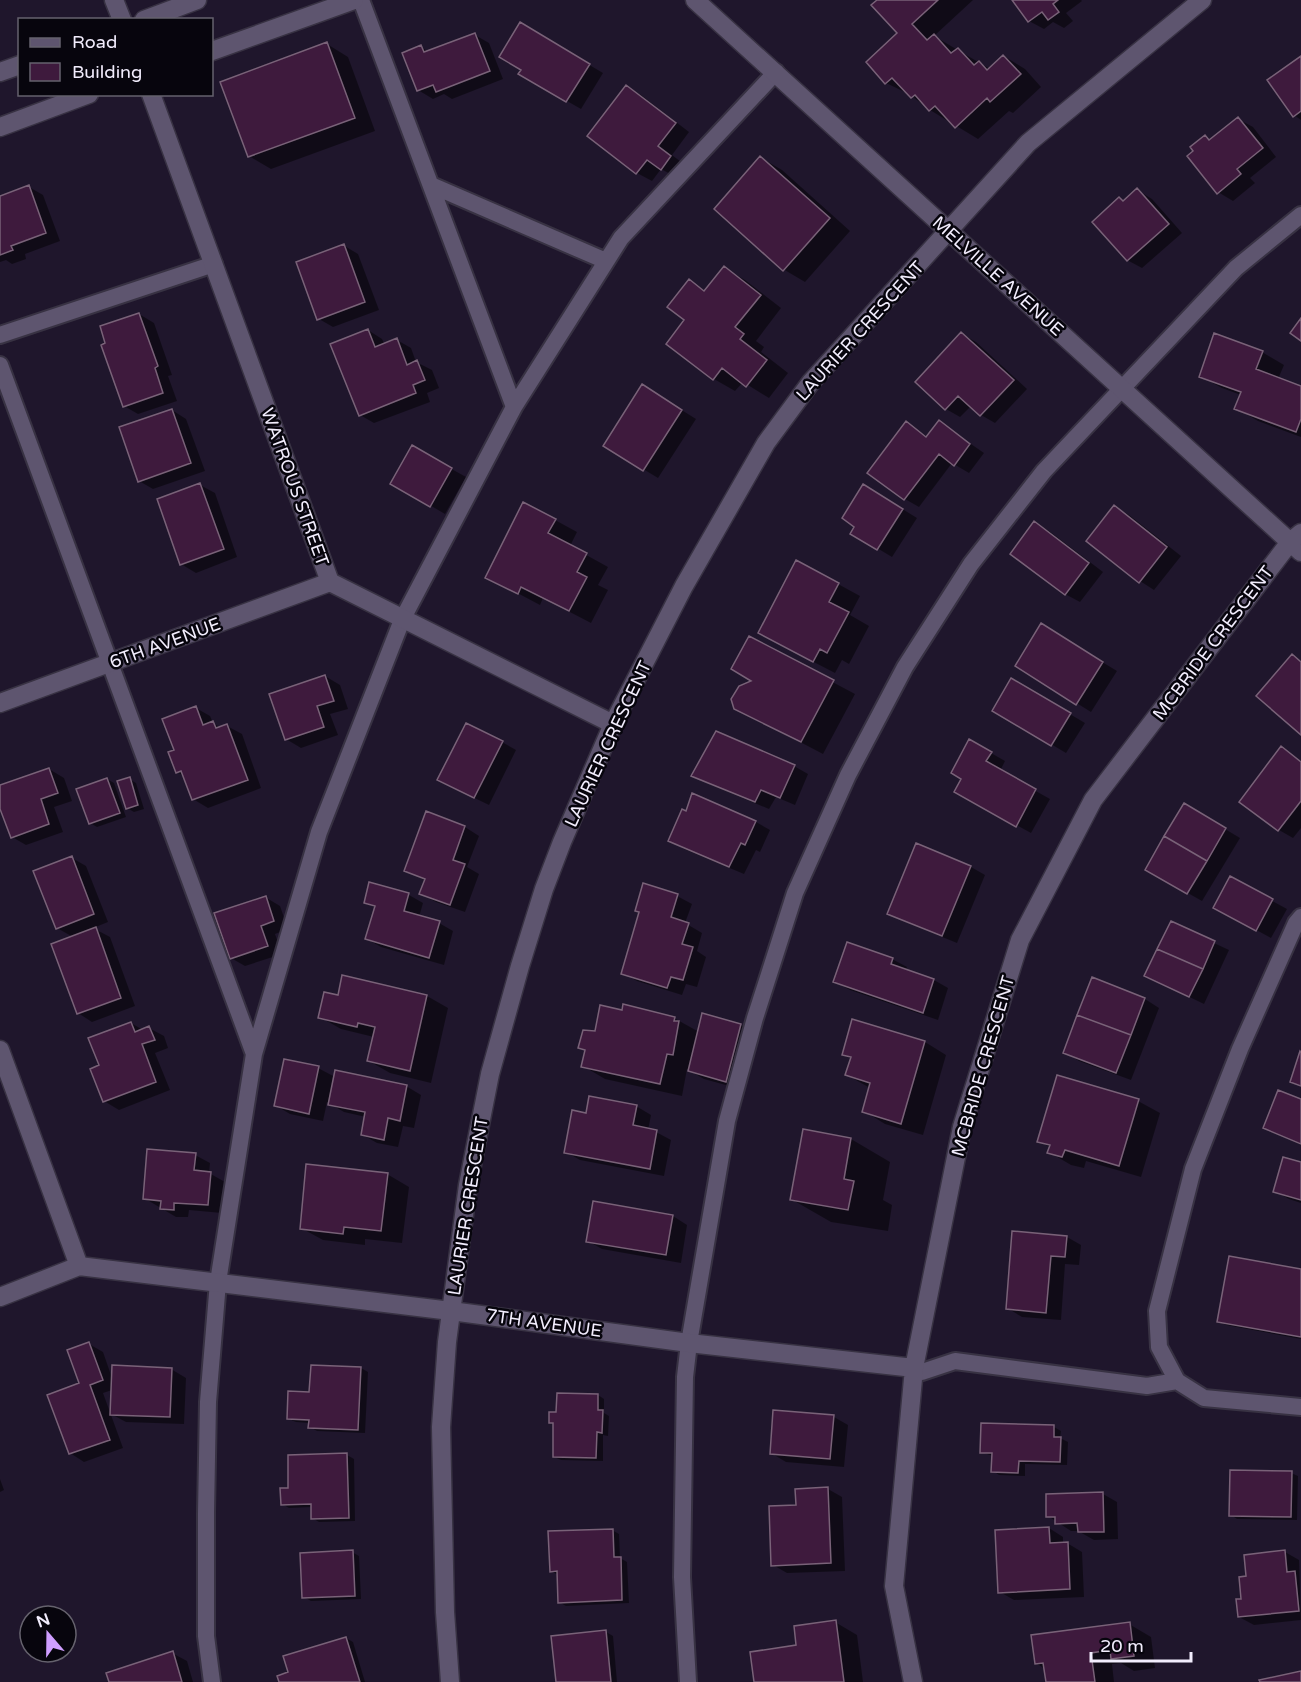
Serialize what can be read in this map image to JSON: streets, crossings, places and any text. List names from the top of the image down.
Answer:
{
  "streets": {
    "street": [
      "MELVILLE AVENUE",
      "LAURIER CRESCENT",
      "WATROUS STREET",
      "6TH AVENUE",
      "MCBRIDE CRESCENT",
      "7TH AVENUE"
    ]
  },
  "crossings": [
    ["MELVILLE AVENUE", "LAURIER CRESCENT"],
    ["MELVILLE AVENUE", "MCBRIDE CRESCENT"],
    ["LAURIER CRESCENT", "WATROUS STREET"],
    ["LAURIER CRESCENT", "7TH AVENUE"],
    ["WATROUS STREET", "6TH AVENUE"],
    ["MCBRIDE CRESCENT", "7TH AVENUE"]
  ],
  "legend": ["Road", "Building"],
  "scale_bar": "20 m",
  "north": "top"
}
